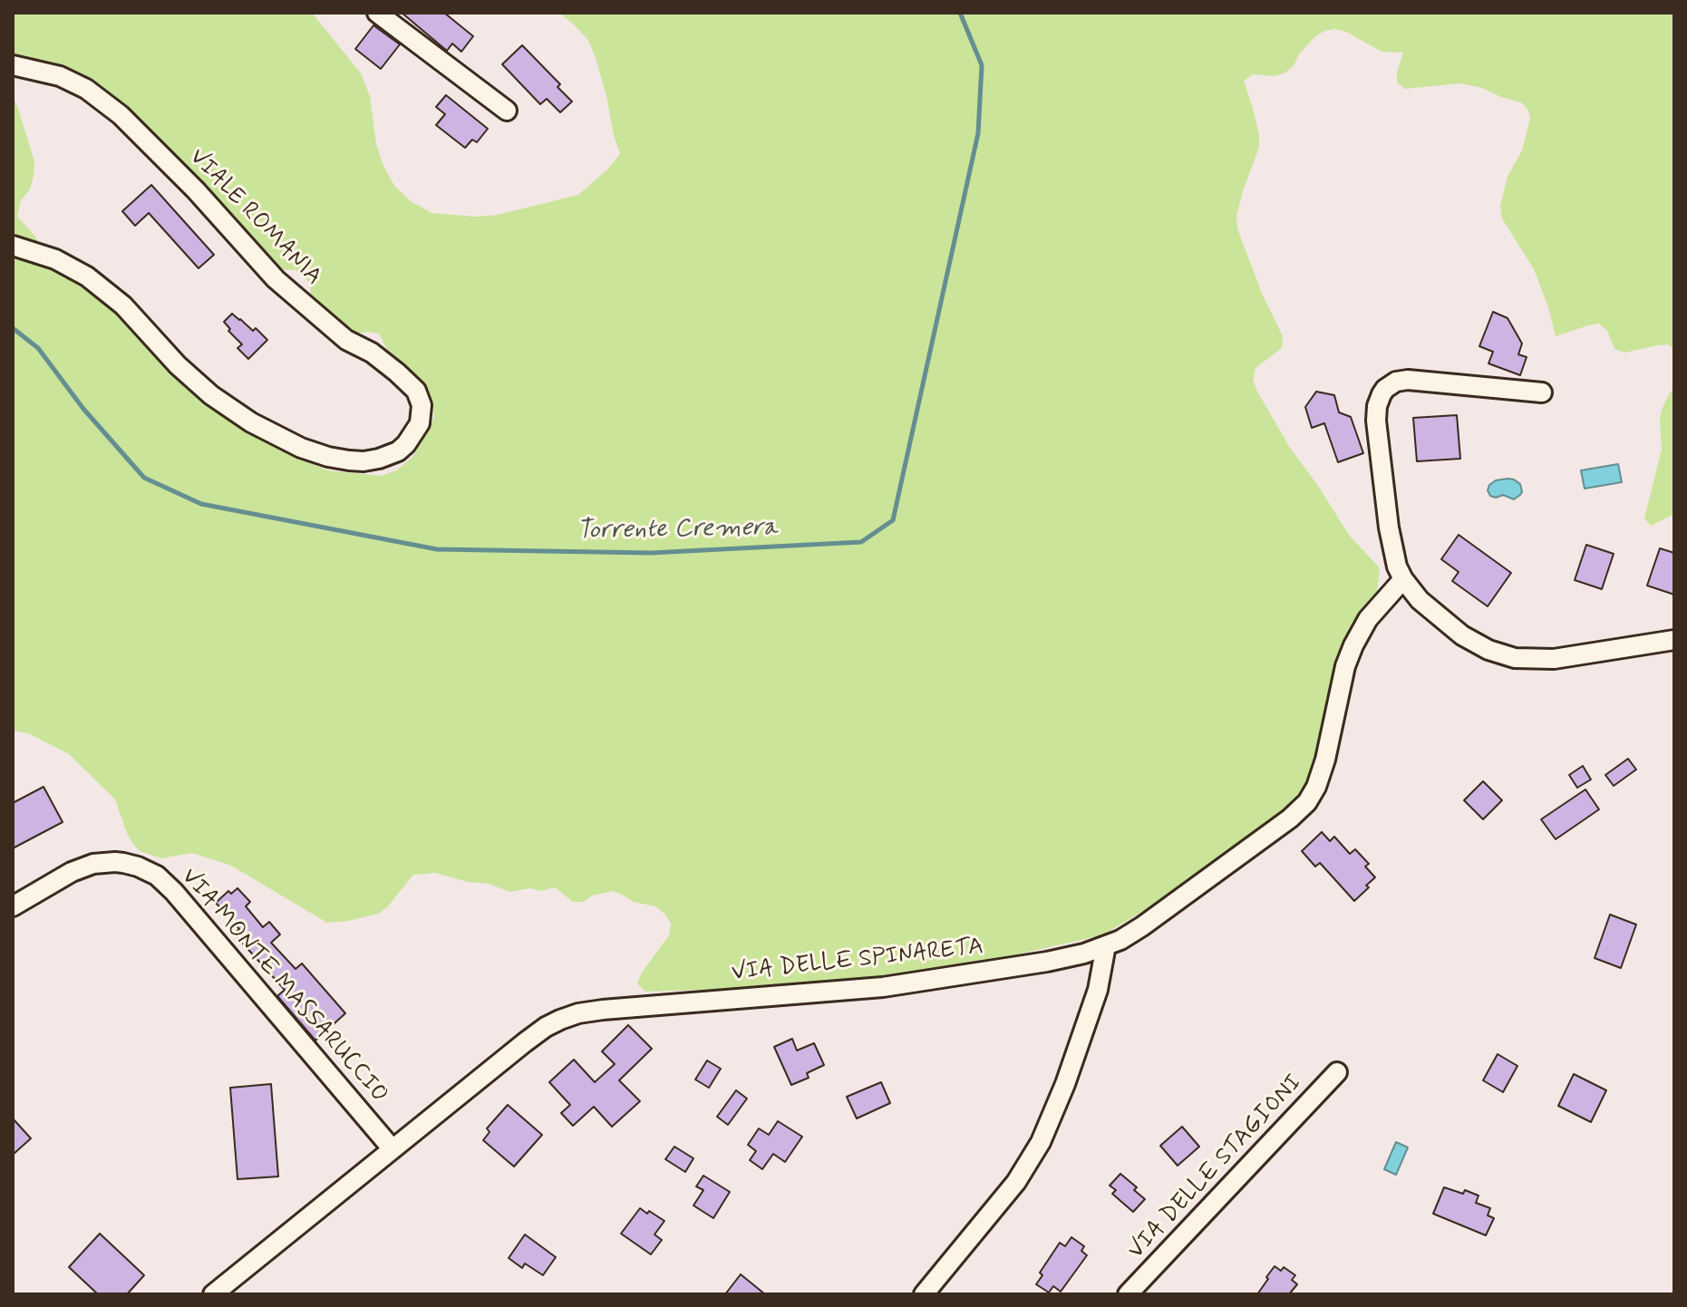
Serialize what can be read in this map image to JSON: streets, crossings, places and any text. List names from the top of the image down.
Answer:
{
  "streets": {
    "street": [
      "VIALE ROMANIA",
      "VIA DELLE SPINARETA",
      "VIA MONTE MASSARUCCIO",
      "VIA DELLE STAGIONI"
    ]
  },
  "crossings": [
    ["VIA DELLE SPINARETA", "VIA MONTE MASSARUCCIO"]
  ],
  "water": ["Torrente Cremera"]
}
